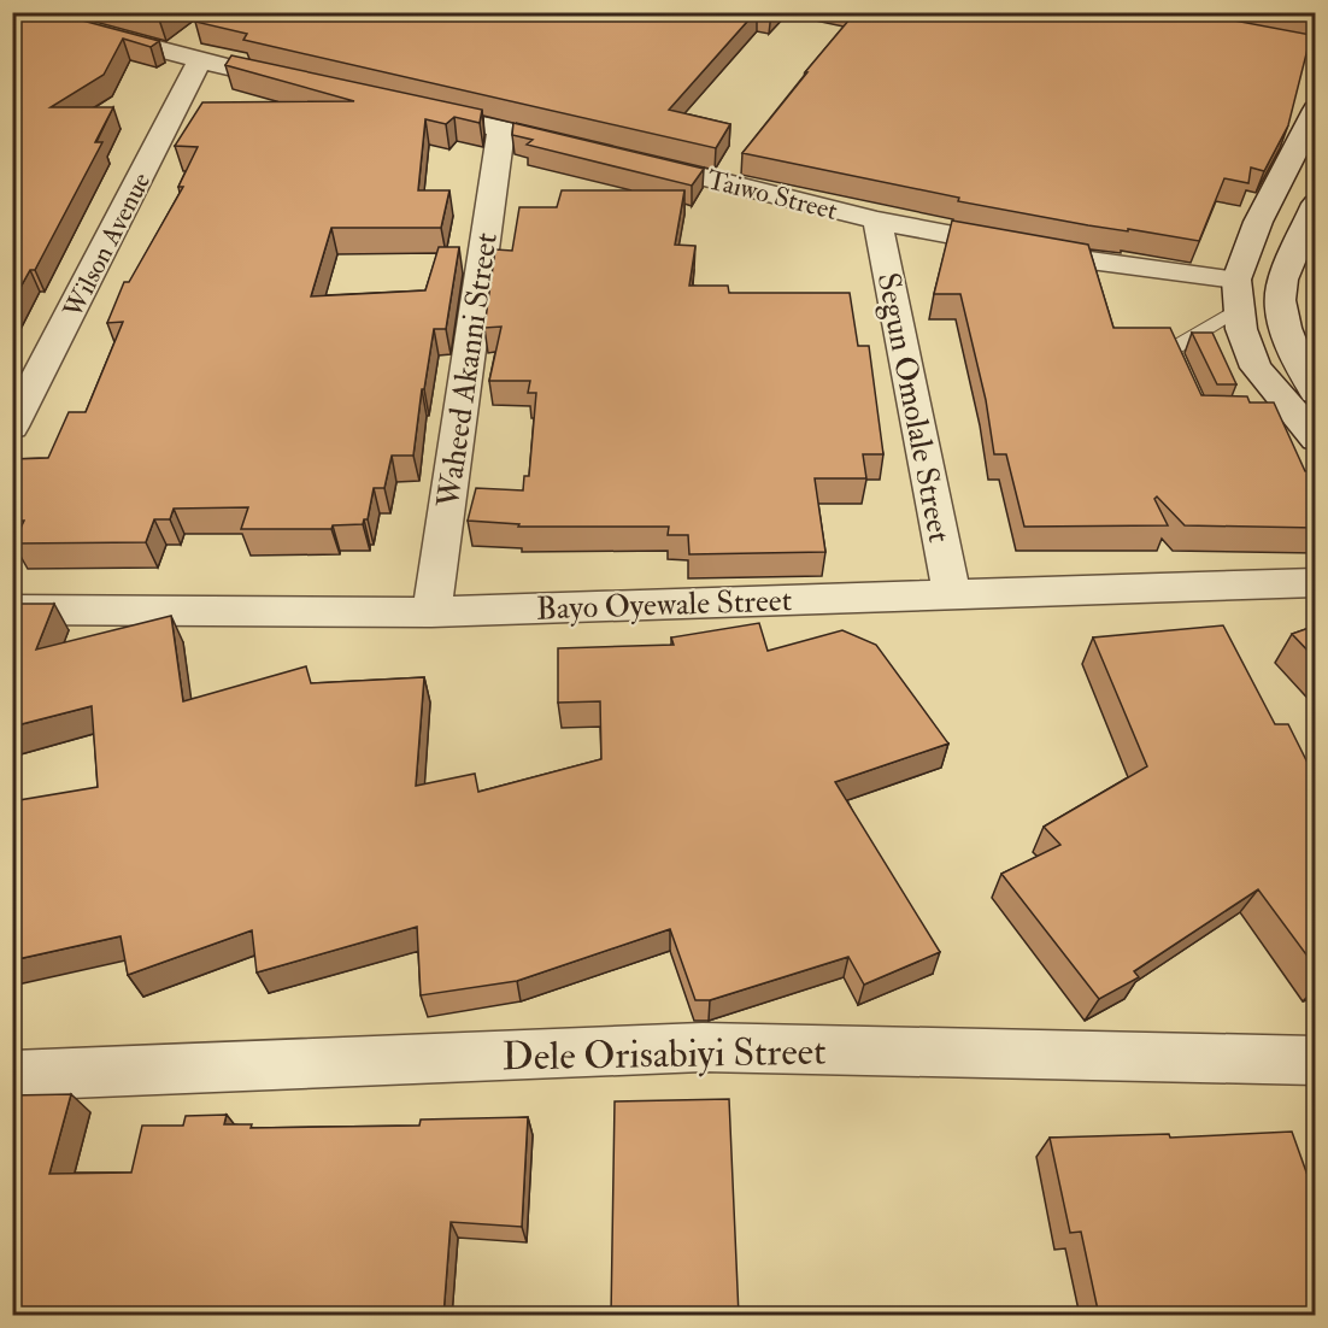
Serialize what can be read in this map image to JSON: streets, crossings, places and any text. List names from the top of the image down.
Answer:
{
  "streets": {
    "street": [
      "Taiwo Street",
      "Wilson Avenue",
      "Waheed Akanni Street",
      "Segun Omolale Street",
      "Bayo Oyewale Street",
      "Dele Orisabiyi Street"
    ]
  },
  "crossings": [
    ["Taiwo Street", "Segun Omolale Street"],
    ["Waheed Akanni Street", "Bayo Oyewale Street"],
    ["Segun Omolale Street", "Bayo Oyewale Street"]
  ]
}
